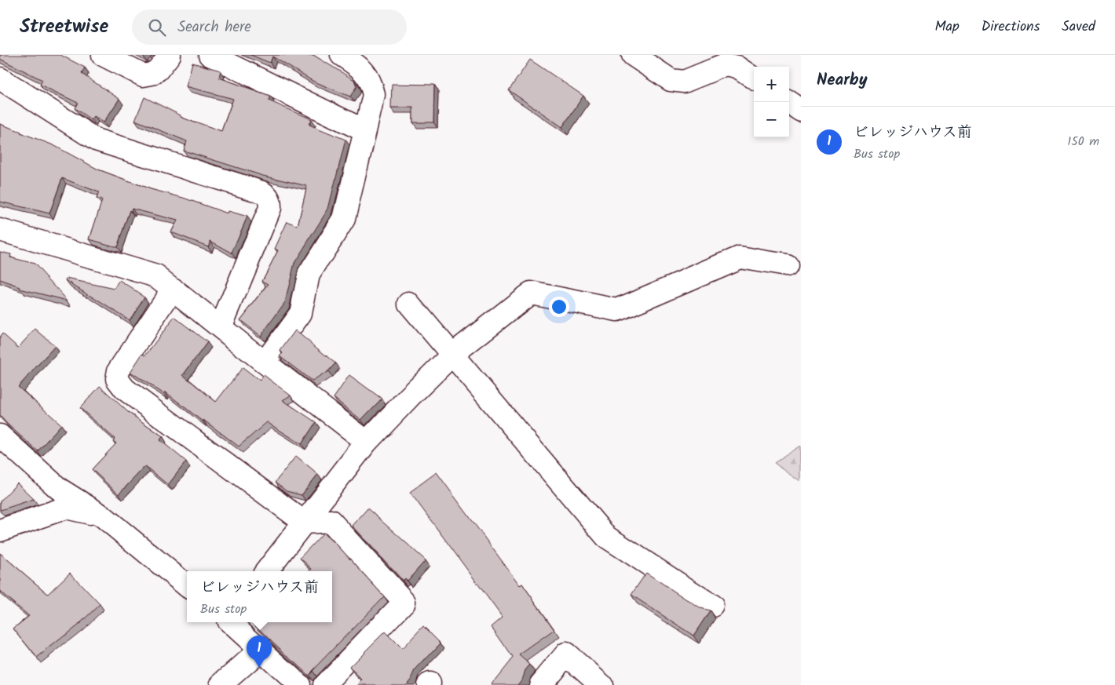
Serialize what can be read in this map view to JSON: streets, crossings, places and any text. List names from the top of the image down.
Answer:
{
  "page": {
    "header": "Streetwise",
    "search": "Search here",
    "nav": ["Map", "Directions", "Saved"],
    "heading": "Nearby",
    "map_buttons": ["+", "−"],
    "list": [
      {
        "mark": "1",
        "name": "ビレッジハウス前",
        "note": "Bus stop",
        "value": "150 m"
      }
    ],
    "popup": ["ビレッジハウス前", "Bus stop"],
    "pins": "1"
  }
}
